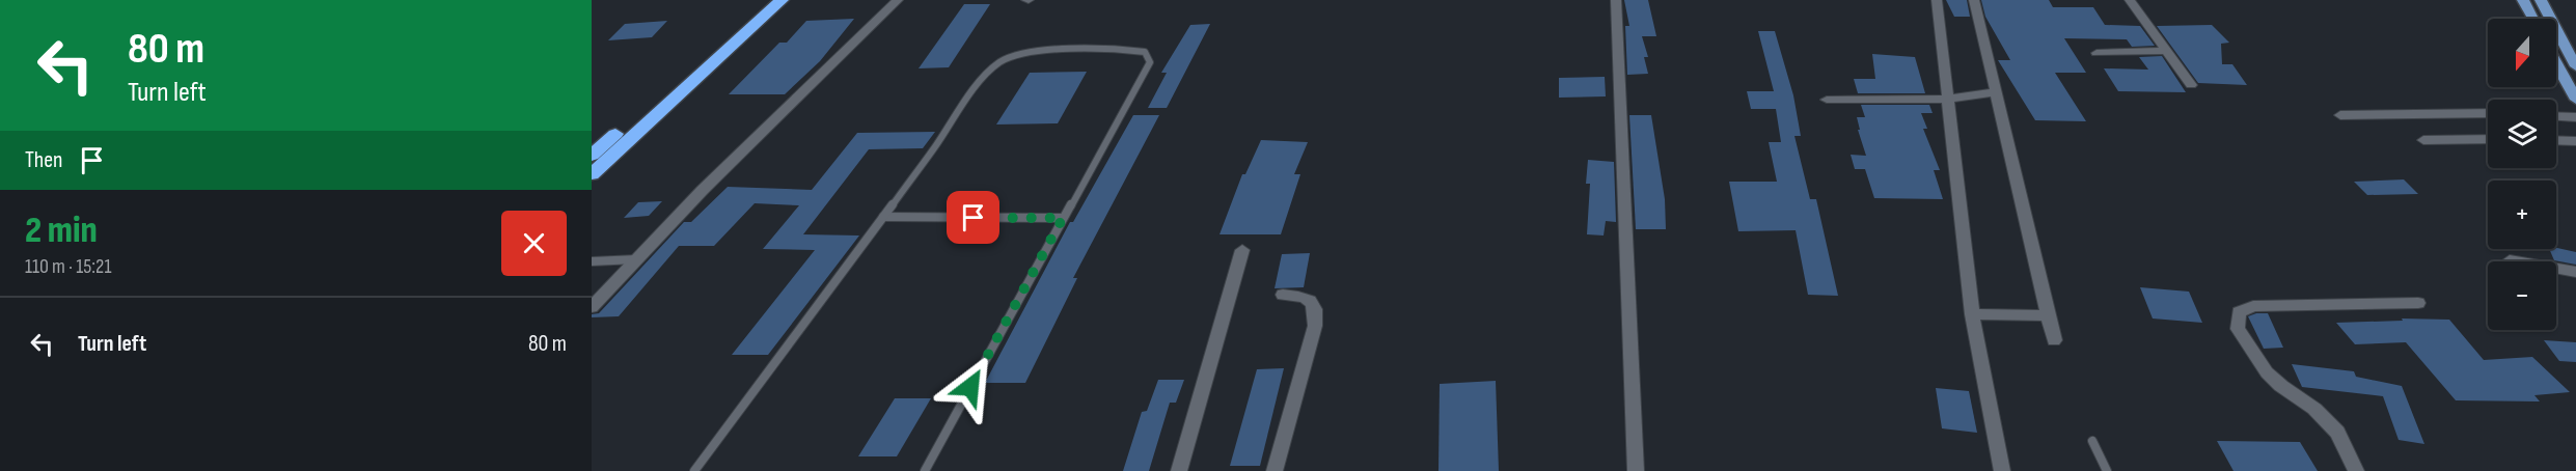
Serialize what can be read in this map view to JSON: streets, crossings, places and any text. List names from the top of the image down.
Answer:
{
  "north": "bottom",
  "page": {
    "turn": ["80 m", "Turn left"],
    "map_buttons": ["+", "−"],
    "then": "Then",
    "heading": ["2 min", "110 m · 15:21"],
    "list": [
      {
        "name": "Turn left",
        "value": "80 m"
      }
    ]
  }
}
